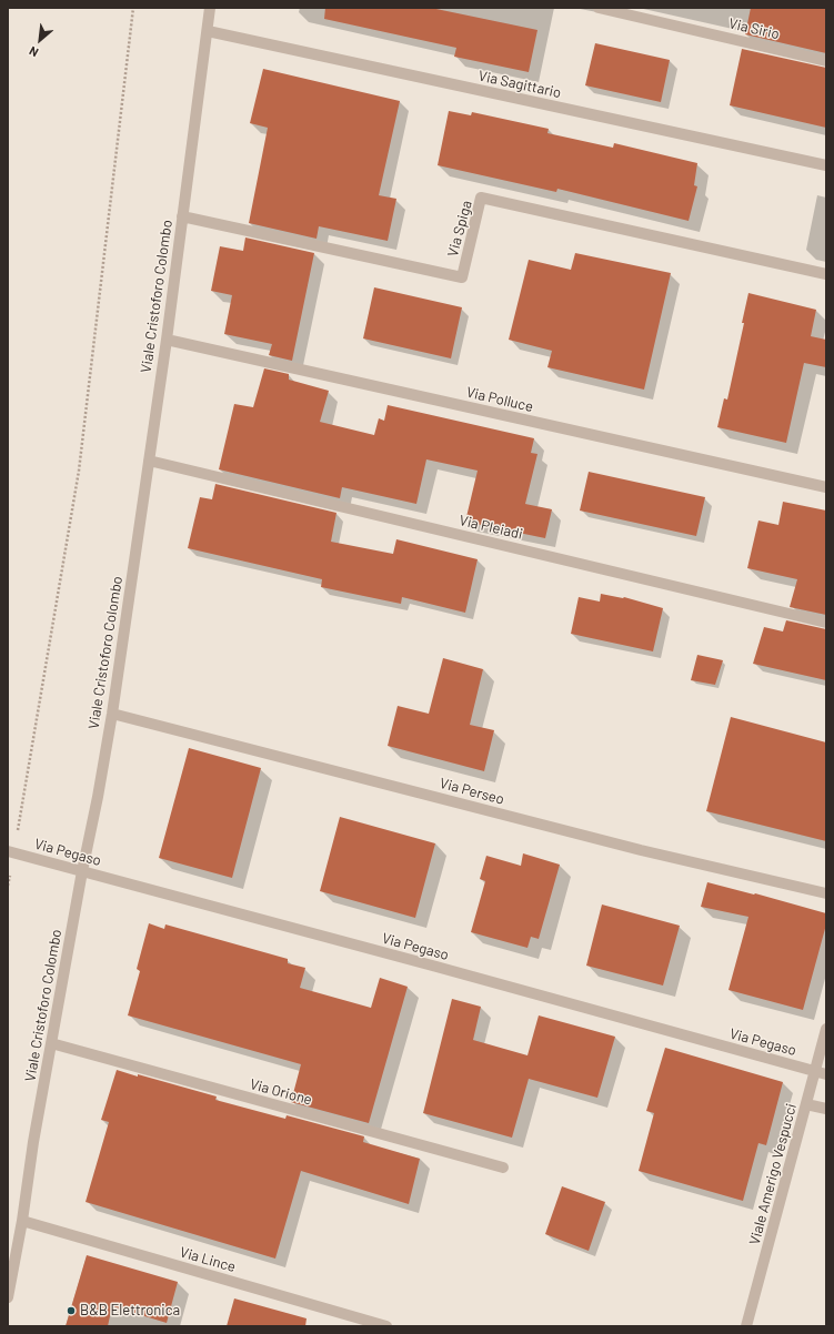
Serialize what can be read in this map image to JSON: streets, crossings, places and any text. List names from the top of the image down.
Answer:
{
  "streets": {
    "street": [
      "Via Sirio",
      "Via Sagittario",
      "Via Spiga",
      "Viale Cristoforo Colombo",
      "Via Polluce",
      "Via Pleiadi",
      "Via Perseo",
      "Via Pegaso",
      "Via Orione",
      "Viale Amerigo Vespucci",
      "Via Lince"
    ]
  },
  "crossings": [
    ["Via Sagittario", "Viale Cristoforo Colombo"],
    ["Via Spiga", "Viale Cristoforo Colombo"],
    ["Viale Cristoforo Colombo", "Via Polluce"],
    ["Viale Cristoforo Colombo", "Via Pleiadi"],
    ["Viale Cristoforo Colombo", "Via Perseo"],
    ["Viale Cristoforo Colombo", "Via Pegaso"],
    ["Viale Cristoforo Colombo", "Via Orione"],
    ["Viale Cristoforo Colombo", "Via Lince"],
    ["Via Pegaso", "Viale Amerigo Vespucci"]
  ],
  "places": ["B&B Elettronica"],
  "north": "bottom left"
}
